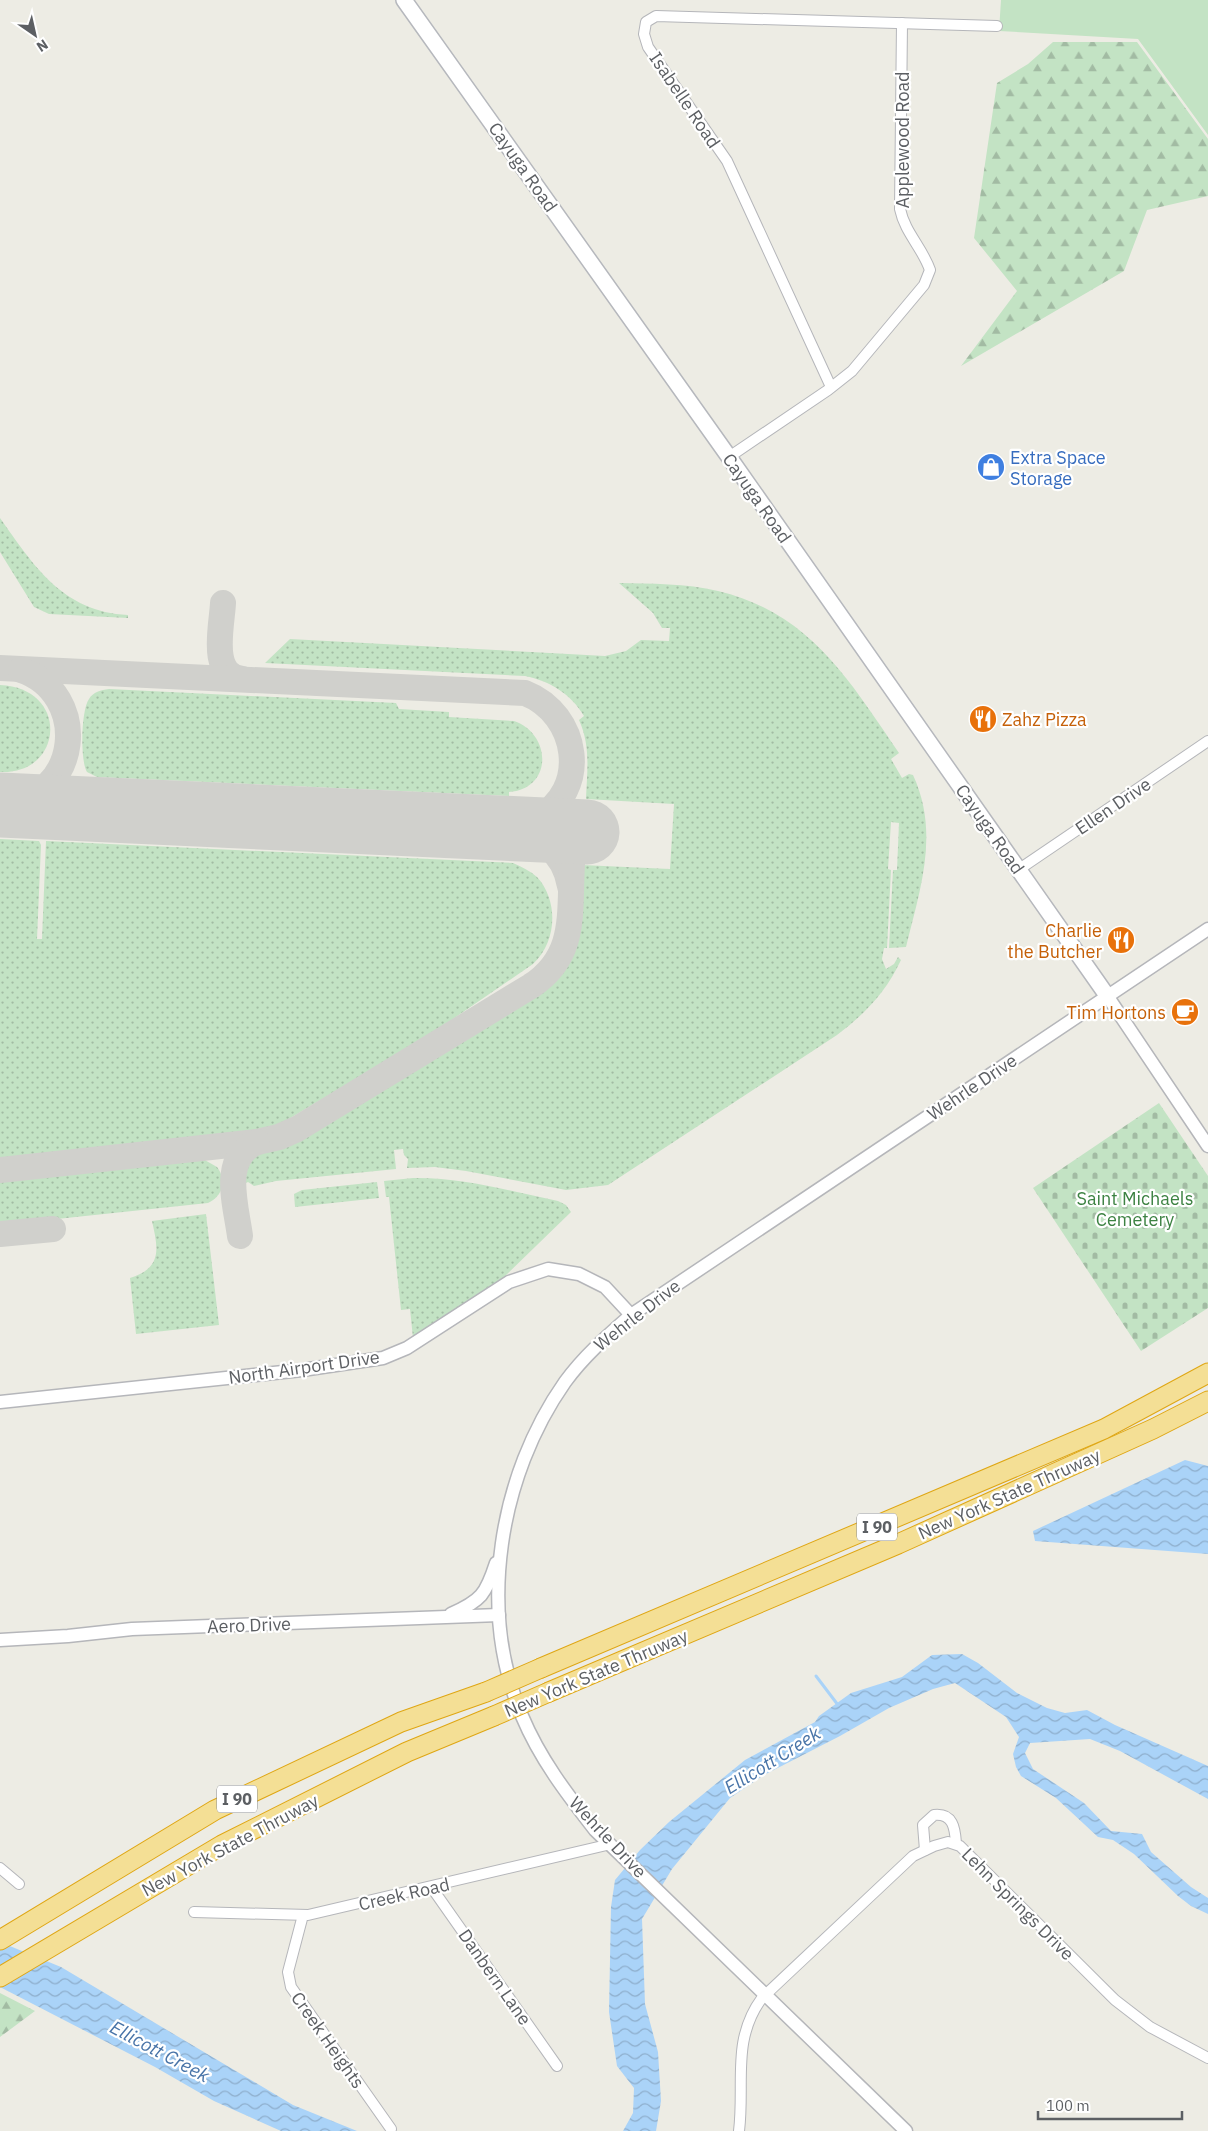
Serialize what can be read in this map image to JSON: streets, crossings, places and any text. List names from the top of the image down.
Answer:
{
  "streets": {
    "highway": ["New York State Thruway", "I 90"],
    "main road": ["Cayuga Road"],
    "street": [
      "Isabelle Road",
      "Applewood Road",
      "Ellen Drive",
      "Wehrle Drive",
      "North Airport Drive",
      "Aero Drive",
      "Creek Road",
      "Lehn Springs Drive",
      "Danbern Lane",
      "Creek Heights"
    ]
  },
  "crossings": [
    ["Isabelle Road", "Applewood Road"],
    ["Applewood Road", "Cayuga Road"],
    ["Cayuga Road", "Ellen Drive"],
    ["Cayuga Road", "Wehrle Drive"],
    ["Wehrle Drive", "North Airport Drive"],
    ["Wehrle Drive", "Aero Drive"],
    ["Wehrle Drive", "Creek Road"],
    ["Wehrle Drive", "Lehn Springs Drive"],
    ["Creek Road", "Danbern Lane"],
    ["Creek Road", "Creek Heights"]
  ],
  "water": ["Ellicott Creek"],
  "parks": ["Saint Michaels Cemetery"],
  "places": {
    "shop": ["Extra Space Storage"],
    "restaurant": ["Zahz Pizza", "Charlie the Butcher"],
    "cafe": ["Tim Hortons"]
  },
  "scale_bar": "100 m",
  "north": "bottom right"
}
